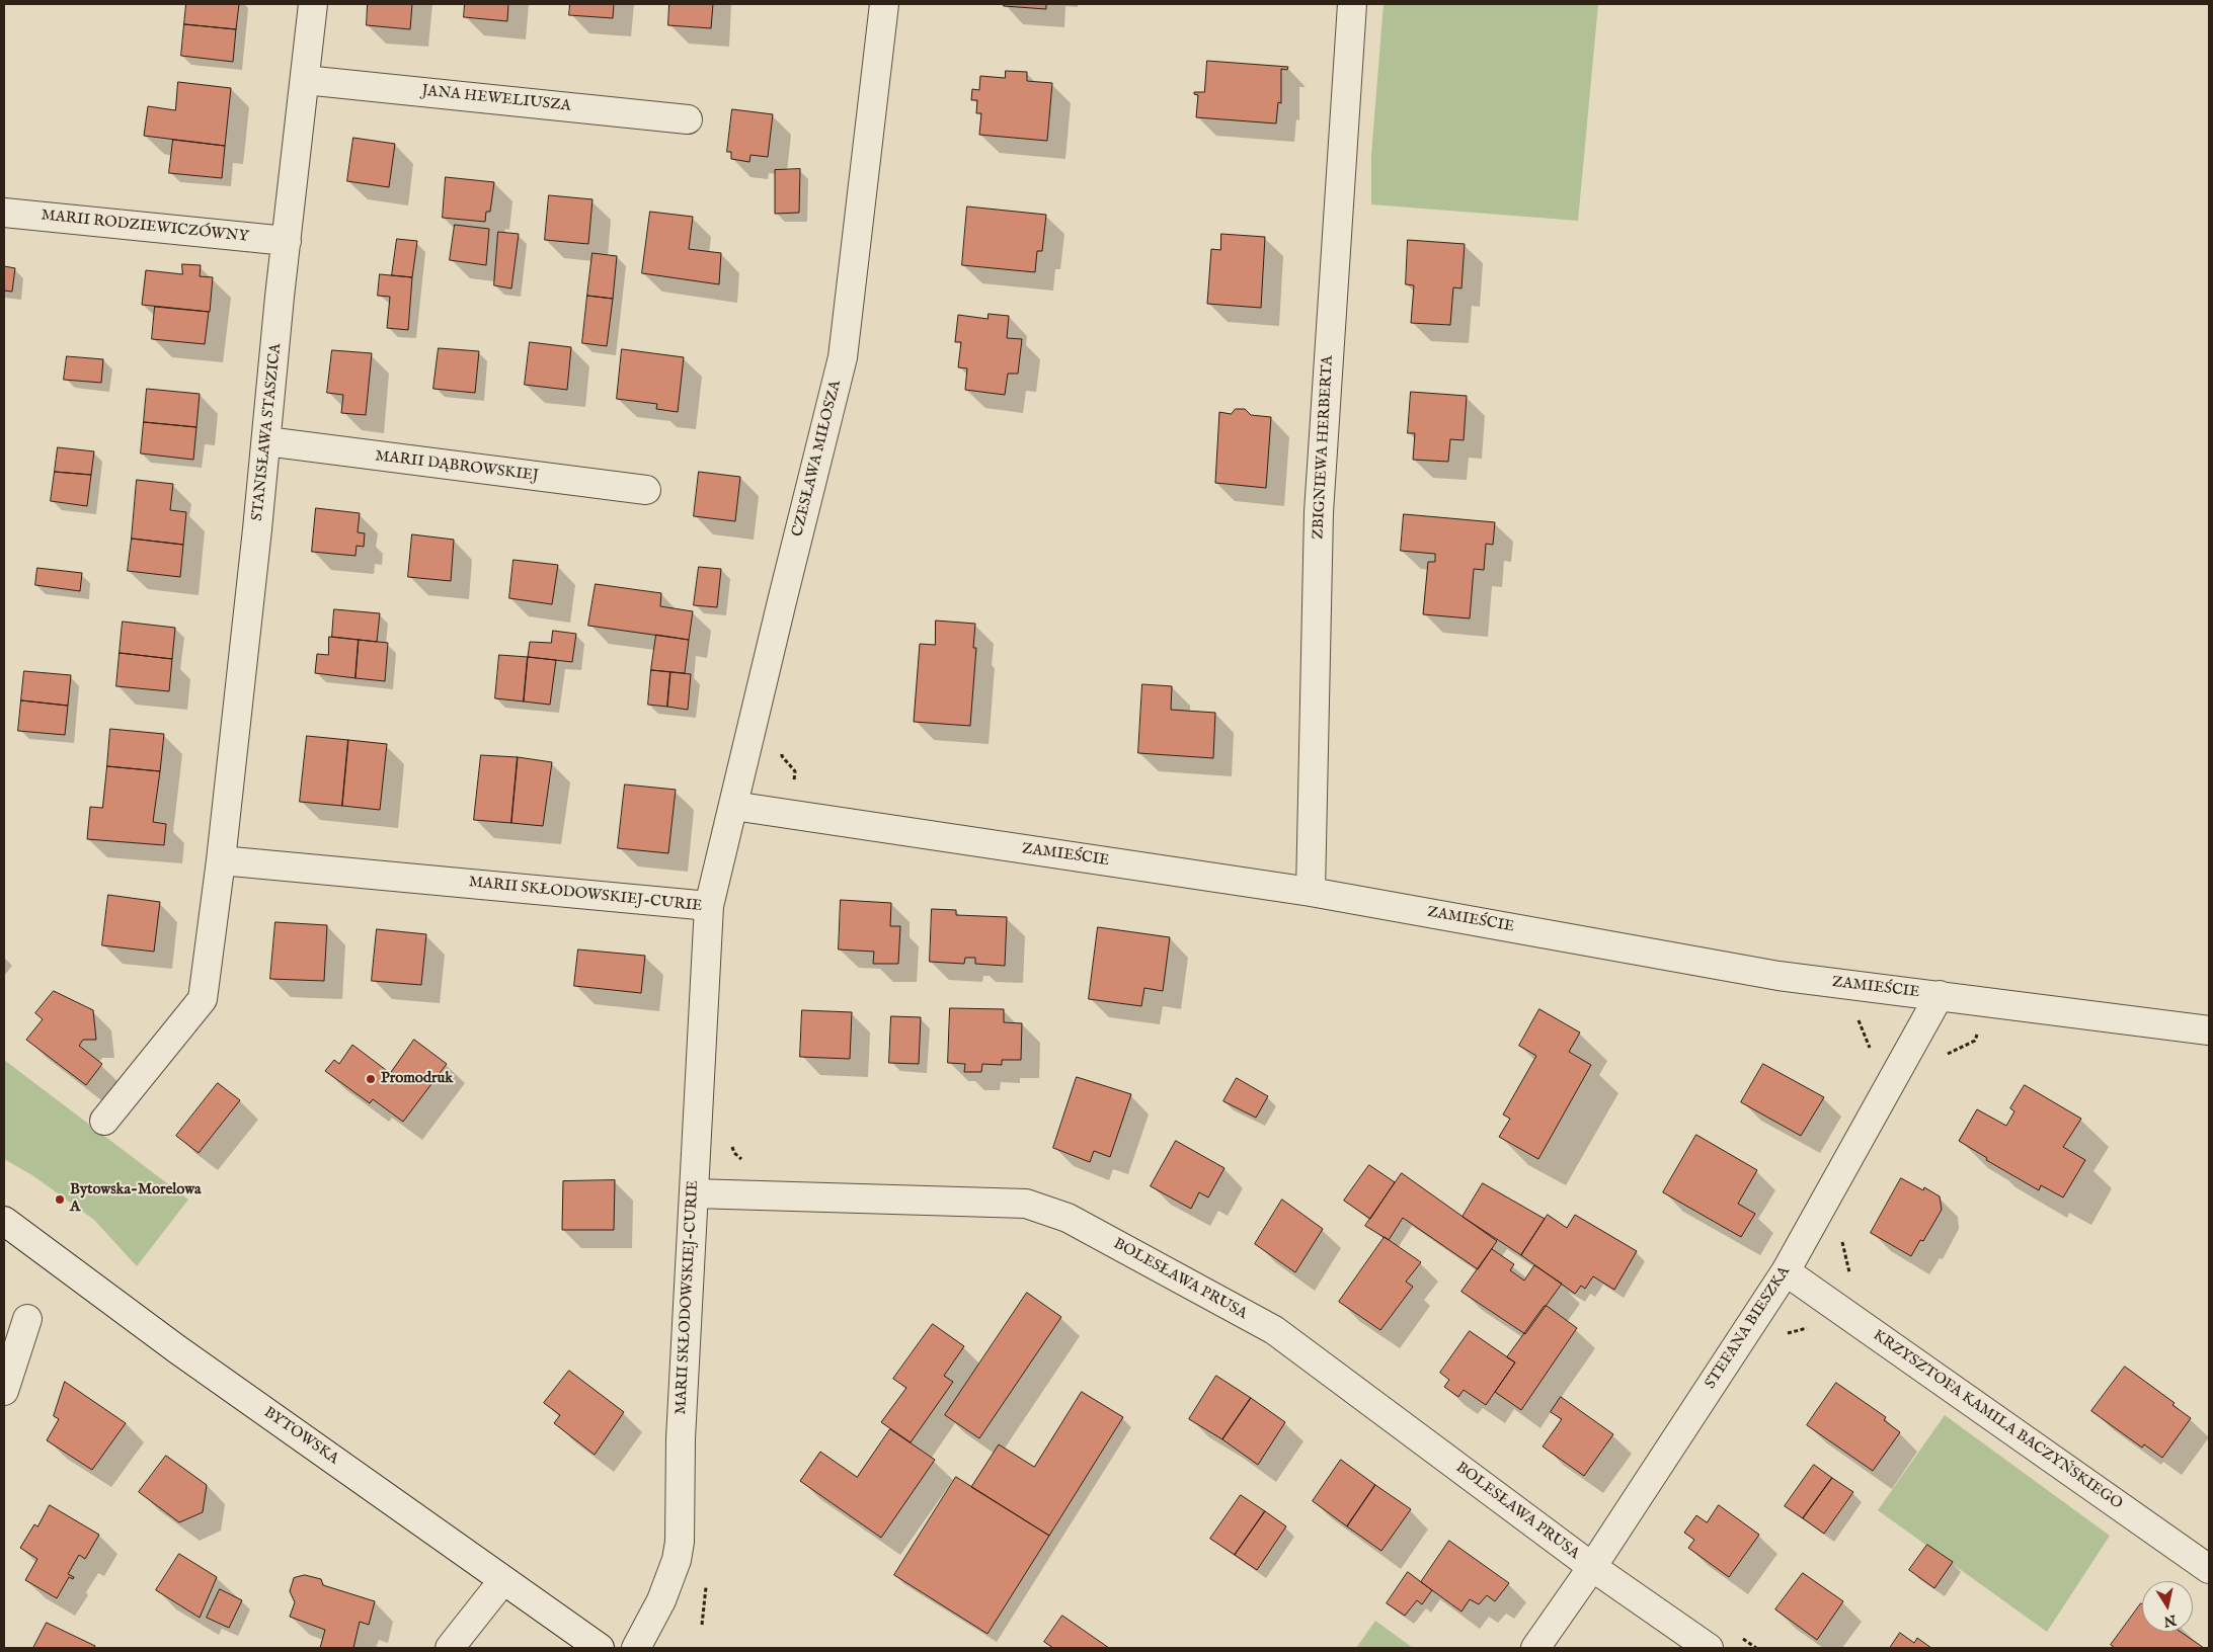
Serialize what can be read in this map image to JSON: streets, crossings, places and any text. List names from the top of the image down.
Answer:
{
  "streets": {
    "street": [
      "JANA HEWELIUSZA",
      "MARII RODZIEWICZÓWNY",
      "STANISŁAWA STASZICA",
      "ZBIGNIEWA HERBERTA",
      "CZESŁAWA MIŁOSZA",
      "MARII DĄBROWSKIEJ",
      "ZAMIEŚCIE",
      "MARII SKŁODOWSKIEJ-CURIE",
      "BOLESŁAWA PRUSA",
      "STEFANA BIESZKA",
      "KRZYSZTOFA KAMILA BACZYŃSKIEGO",
      "BYTOWSKA"
    ]
  },
  "crossings": [
    ["JANA HEWELIUSZA", "STANISŁAWA STASZICA"],
    ["MARII RODZIEWICZÓWNY", "STANISŁAWA STASZICA"],
    ["STANISŁAWA STASZICA", "MARII DĄBROWSKIEJ"],
    ["STANISŁAWA STASZICA", "MARII SKŁODOWSKIEJ-CURIE"],
    ["ZBIGNIEWA HERBERTA", "ZAMIEŚCIE"],
    ["CZESŁAWA MIŁOSZA", "ZAMIEŚCIE"],
    ["CZESŁAWA MIŁOSZA", "MARII SKŁODOWSKIEJ-CURIE"],
    ["ZAMIEŚCIE", "STEFANA BIESZKA"],
    ["MARII SKŁODOWSKIEJ-CURIE", "BOLESŁAWA PRUSA"],
    ["BOLESŁAWA PRUSA", "STEFANA BIESZKA"],
    ["STEFANA BIESZKA", "KRZYSZTOFA KAMILA BACZYŃSKIEGO"]
  ],
  "places": ["Promodruk", "Bytowska-Morelowa A"],
  "north": "bottom"
}
